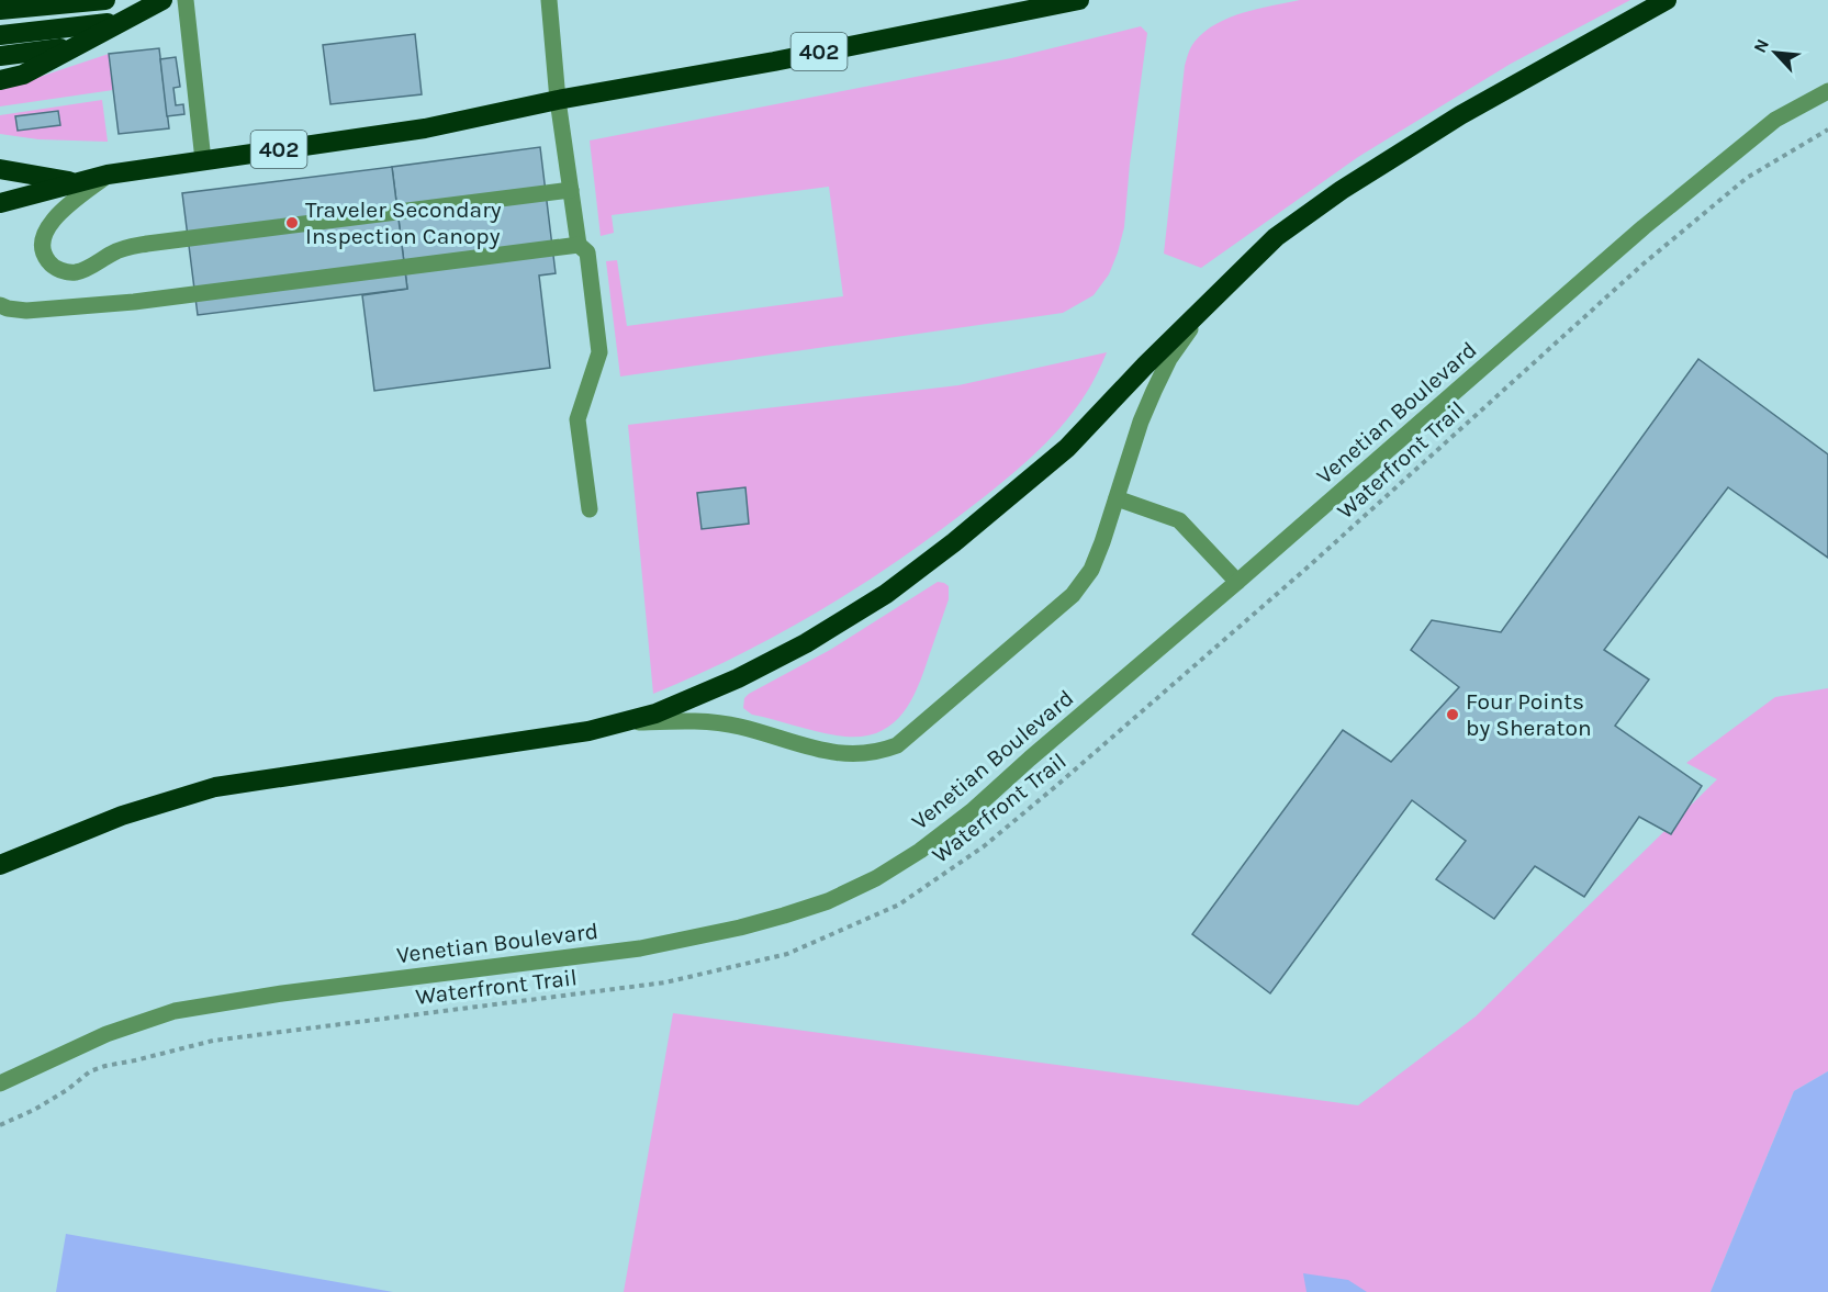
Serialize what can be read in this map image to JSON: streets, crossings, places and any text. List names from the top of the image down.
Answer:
{
  "streets": {
    "highway": ["402"],
    "street": ["Venetian Boulevard"],
    "path": ["Waterfront Trail"]
  },
  "places": ["Traveler Secondary Inspection Canopy", "Four Points by Sheraton"],
  "north": "top left"
}
